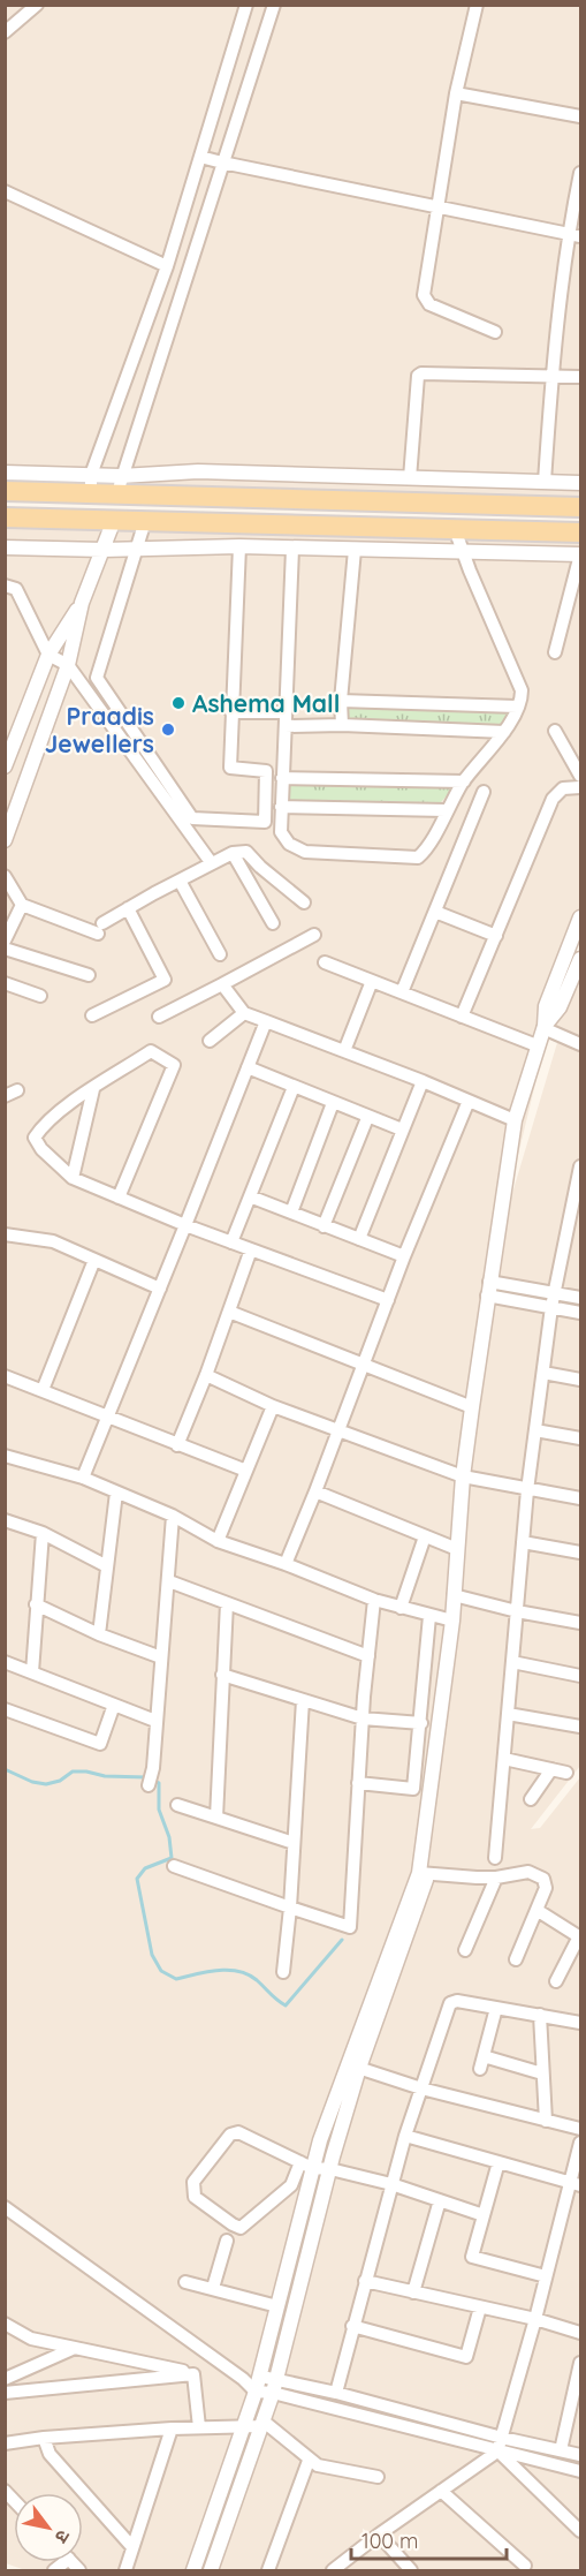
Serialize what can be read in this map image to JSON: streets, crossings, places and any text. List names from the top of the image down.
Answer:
{
  "places": ["Ashema Mall", "Praadis Jewellers"],
  "scale_bar": "100 m",
  "north": "bottom right"
}
